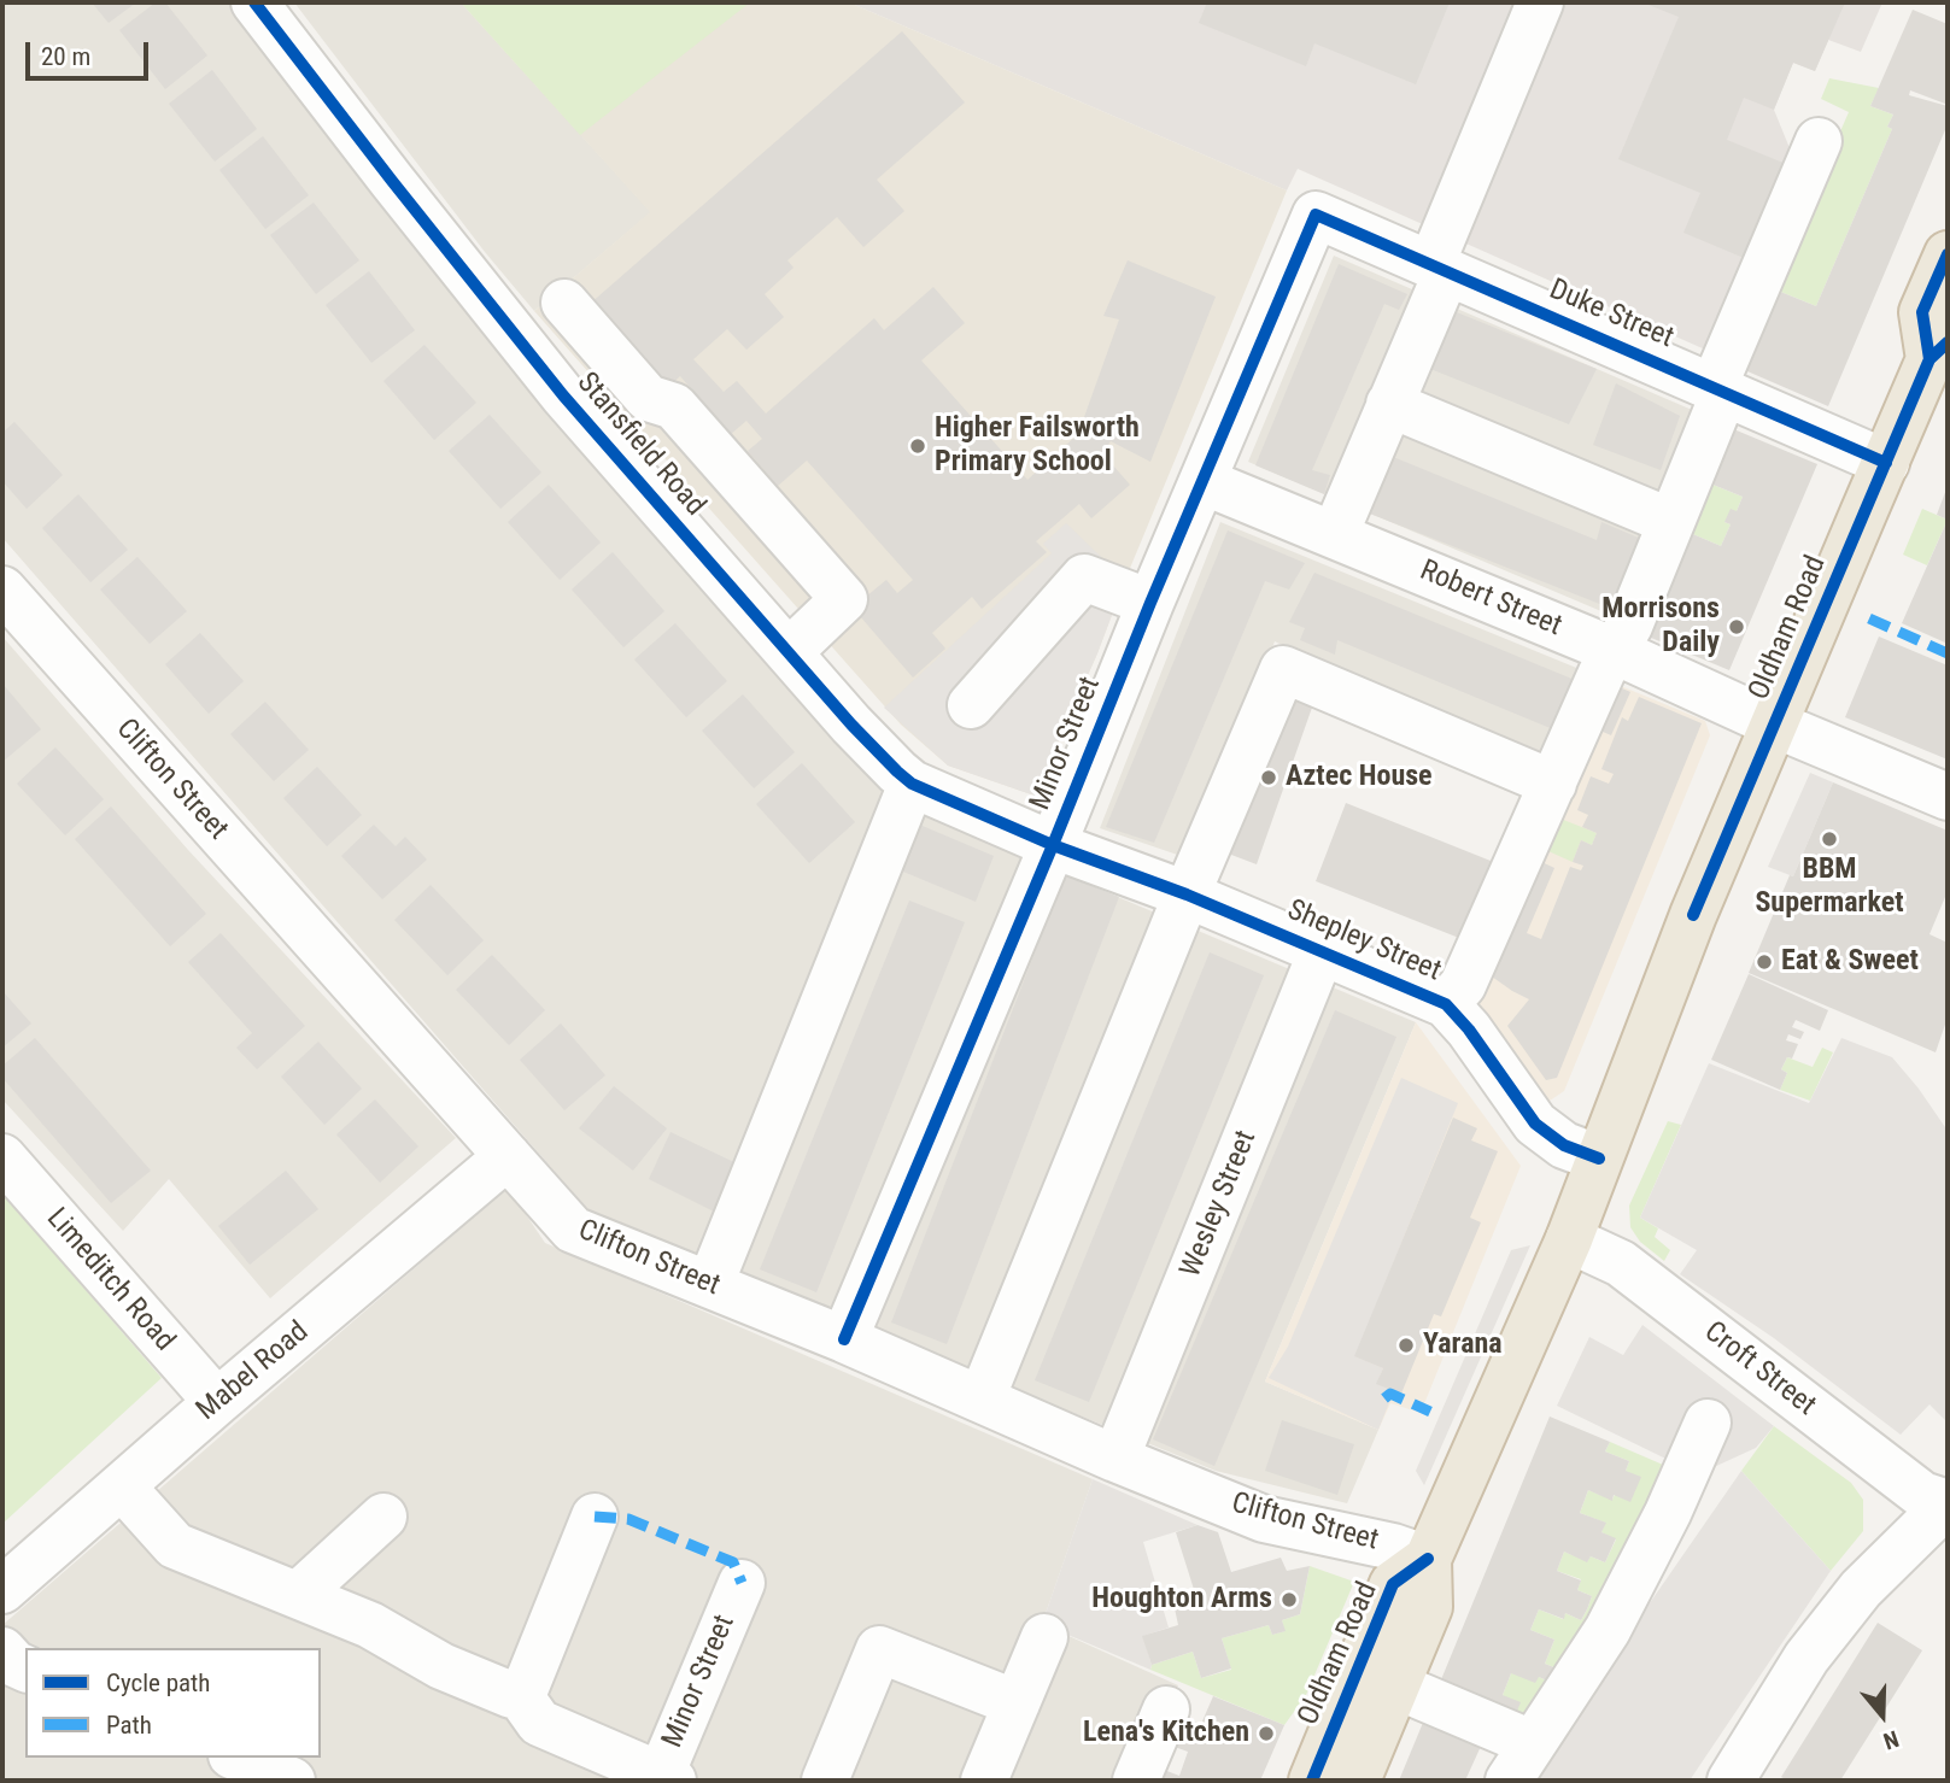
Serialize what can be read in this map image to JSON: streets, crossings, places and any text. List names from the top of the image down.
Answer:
{
  "streets": {
    "highway": ["Oldham Road"],
    "street": [
      "Duke Street",
      "Stansfield Road",
      "Robert Street",
      "Minor Street",
      "Clifton Street",
      "Shepley Street",
      "Wesley Street",
      "Limeditch Road",
      "Croft Street",
      "Mabel Road"
    ]
  },
  "crossings": [
    ["Duke Street", "Oldham Road"],
    ["Duke Street", "Minor Street"],
    ["Stansfield Road", "Minor Street"],
    ["Stansfield Road", "Shepley Street"],
    ["Robert Street", "Oldham Road"],
    ["Robert Street", "Minor Street"],
    ["Oldham Road", "Clifton Street"],
    ["Oldham Road", "Shepley Street"],
    ["Oldham Road", "Croft Street"],
    ["Minor Street", "Clifton Street"],
    ["Minor Street", "Shepley Street"],
    ["Clifton Street", "Wesley Street"],
    ["Clifton Street", "Mabel Road"],
    ["Shepley Street", "Wesley Street"],
    ["Limeditch Road", "Mabel Road"]
  ],
  "places": [
    "Higher Failsworth Primary School",
    "Morrisons Daily",
    "Aztec House",
    "BBM Supermarket",
    "Eat & Sweet",
    "Yarana",
    "Houghton Arms",
    "Lena's Kitchen"
  ],
  "legend": ["Cycle path", "Path"],
  "scale_bar": "20 m",
  "north": "bottom"
}
